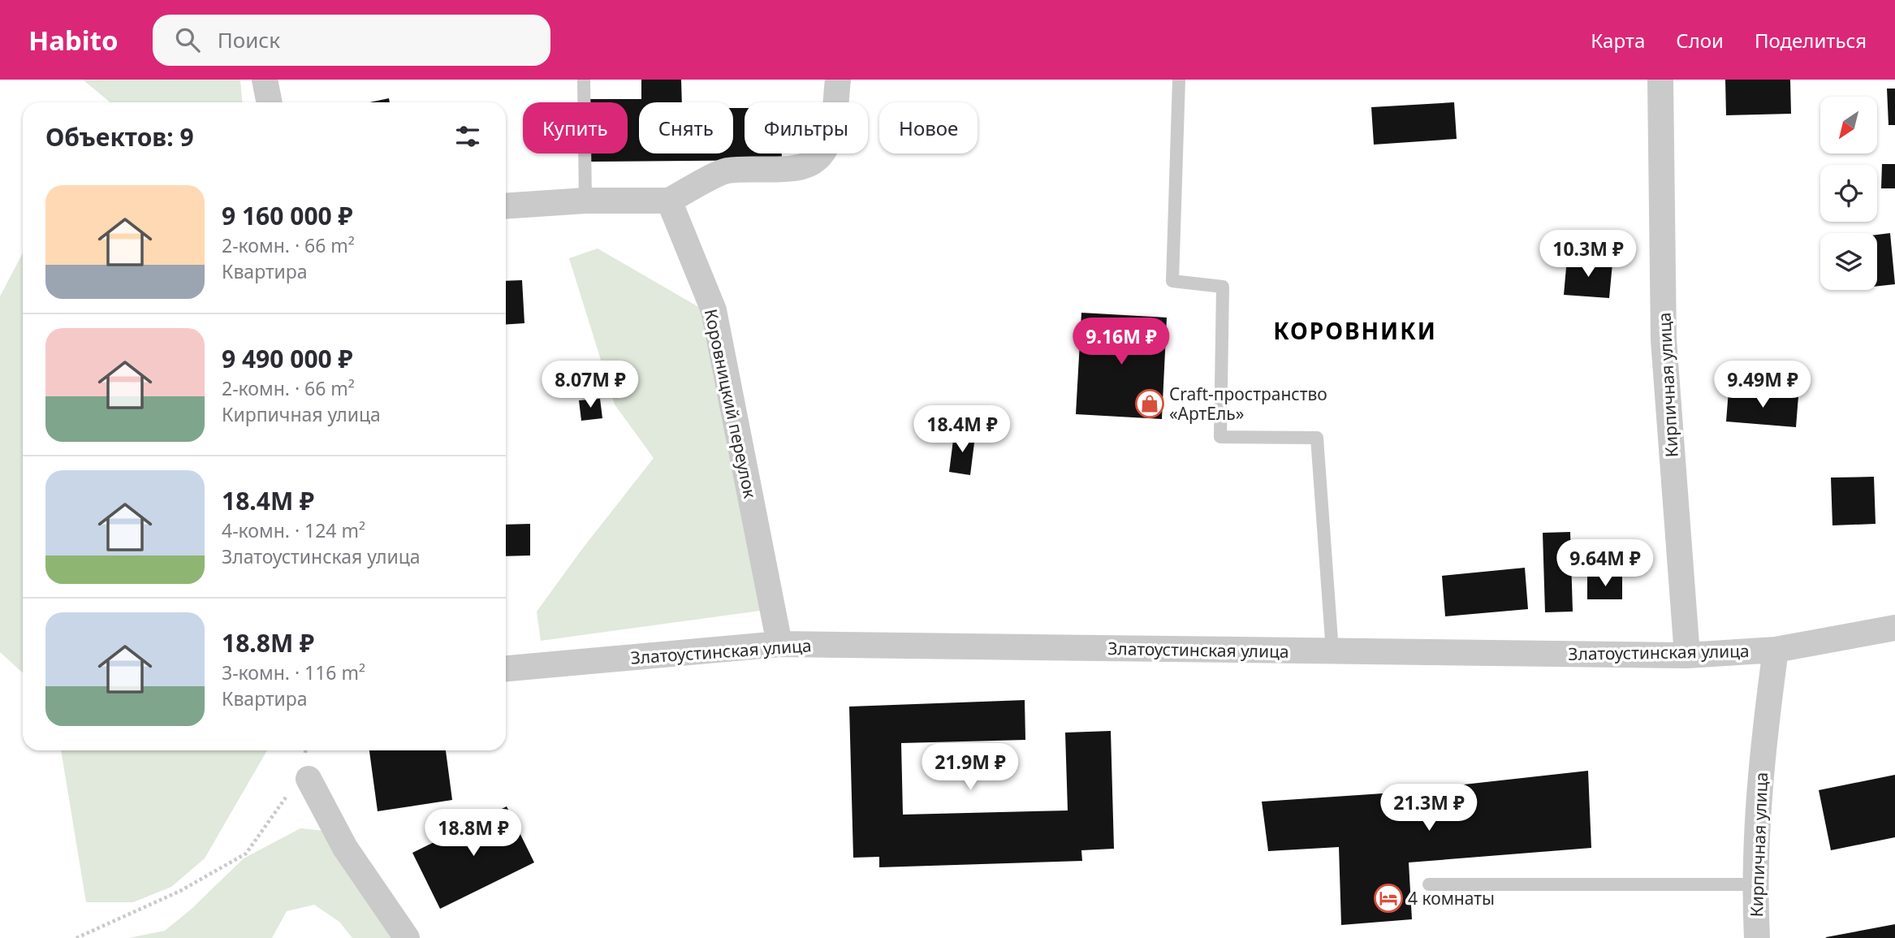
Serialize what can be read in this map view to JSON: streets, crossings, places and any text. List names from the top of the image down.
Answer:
{
  "streets": {
    "street": ["Кирпичная улица", "Коровницкий переулок", "Златоустинская улица"]
  },
  "crossings": [
    ["Кирпичная улица", "Златоустинская улица"],
    ["Коровницкий переулок", "Златоустинская улица"]
  ],
  "districts": ["КОРОВНИКИ"],
  "places": {
    "shop": ["Craft-пространство «АртЕль»"],
    "hotel": ["4 комнаты"]
  },
  "north": "bottom left",
  "page": {
    "header": "Habito",
    "search": "Поиск",
    "nav": ["Карта", "Слои", "Поделиться"],
    "chip": [
      "Купить",
      "Снять",
      "Фильтры",
      "Новое"
    ],
    "heading": "Объектов: 9",
    "list": [
      {
        "name": "9 160 000 ₽",
        "note": "2-комн. · 66 m² · Квартира"
      },
      {
        "name": "9 490 000 ₽",
        "note": "2-комн. · 66 m² · Кирпичная улица"
      },
      {
        "name": "18.4M ₽",
        "note": "4-комн. · 124 m² · Златоустинская улица"
      },
      {
        "name": "18.8M ₽",
        "note": "3-комн. · 116 m² · Квартира"
      }
    ],
    "price": [
      "10.3M ₽",
      "9.16M ₽",
      "8.07M ₽",
      "9.49M ₽",
      "18.4M ₽",
      "9.64M ₽",
      "21.9M ₽",
      "21.3M ₽",
      "18.8M ₽"
    ]
  }
}
